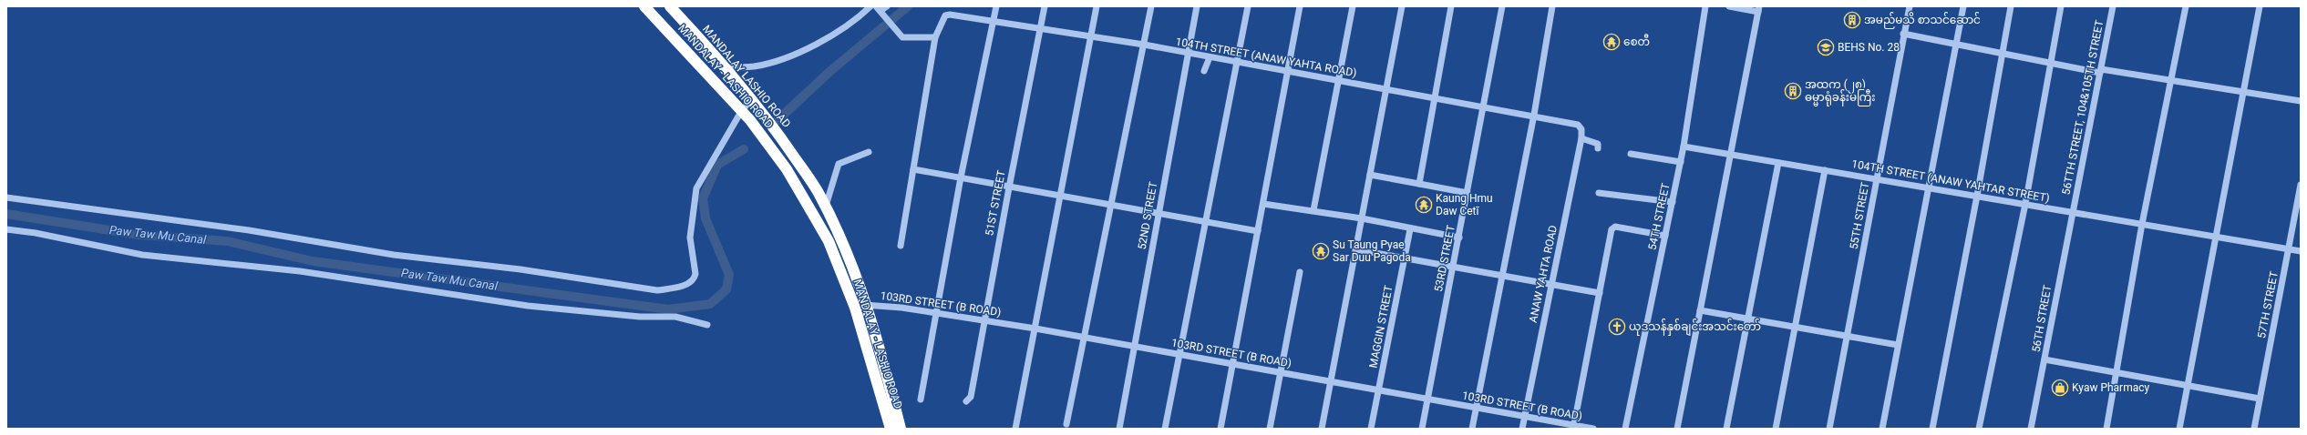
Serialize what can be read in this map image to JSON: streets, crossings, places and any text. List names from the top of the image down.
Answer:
{
  "streets": {
    "highway": ["MANDALAY - LASHIO ROAD", "MANDALAY LASHIO ROAD"],
    "street": [
      "104TH STREET (ANAW YAHTA ROAD)",
      "56TTH STREET, 104&105TH STREET",
      "104TH STREET (ANAW YAHTAR STREET)",
      "51ST STREET",
      "52ND STREET",
      "55TH STREET",
      "54TH STREET",
      "53RD STREET",
      "ANAW YAHTA ROAD",
      "103RD STREET (B ROAD)",
      "57TH STREET",
      "56TH STREET",
      "MAGGIN STREET"
    ]
  },
  "crossings": [
    ["104TH STREET (ANAW YAHTA ROAD)", "51ST STREET"],
    ["104TH STREET (ANAW YAHTA ROAD)", "52ND STREET"],
    ["104TH STREET (ANAW YAHTA ROAD)", "53RD STREET"],
    ["104TH STREET (ANAW YAHTA ROAD)", "ANAW YAHTA ROAD"],
    ["MANDALAY - LASHIO ROAD", "MANDALAY LASHIO ROAD"],
    ["MANDALAY - LASHIO ROAD", "103RD STREET (B ROAD)"],
    ["MANDALAY LASHIO ROAD", "103RD STREET (B ROAD)"],
    ["56TTH STREET, 104&105TH STREET", "104TH STREET (ANAW YAHTAR STREET)"],
    ["56TTH STREET, 104&105TH STREET", "56TH STREET"],
    ["104TH STREET (ANAW YAHTAR STREET)", "55TH STREET"],
    ["104TH STREET (ANAW YAHTAR STREET)", "54TH STREET"],
    ["104TH STREET (ANAW YAHTAR STREET)", "57TH STREET"],
    ["104TH STREET (ANAW YAHTAR STREET)", "56TH STREET"],
    ["51ST STREET", "103RD STREET (B ROAD)"],
    ["52ND STREET", "103RD STREET (B ROAD)"],
    ["53RD STREET", "103RD STREET (B ROAD)"],
    ["ANAW YAHTA ROAD", "103RD STREET (B ROAD)"],
    ["103RD STREET (B ROAD)", "MAGGIN STREET"]
  ],
  "water": ["Paw Taw Mu Canal"],
  "places": {
    "building": ["အမည်မသိ စာသင်ဆောင်", "အထက (၂၈) ဓမ္မာရုံခန်းမကြီး"],
    "temple": ["စေတီ", "Kaung Hmu Daw Cetī", "Su Taung Pyae Sar Duu Pagoda"],
    "school or university": ["BEHS No. 28"],
    "church": ["ယုဒသန်နှစ်ချင်းအသင်းတော်"],
    "shop": ["Kyaw Pharmacy"]
  }
}
